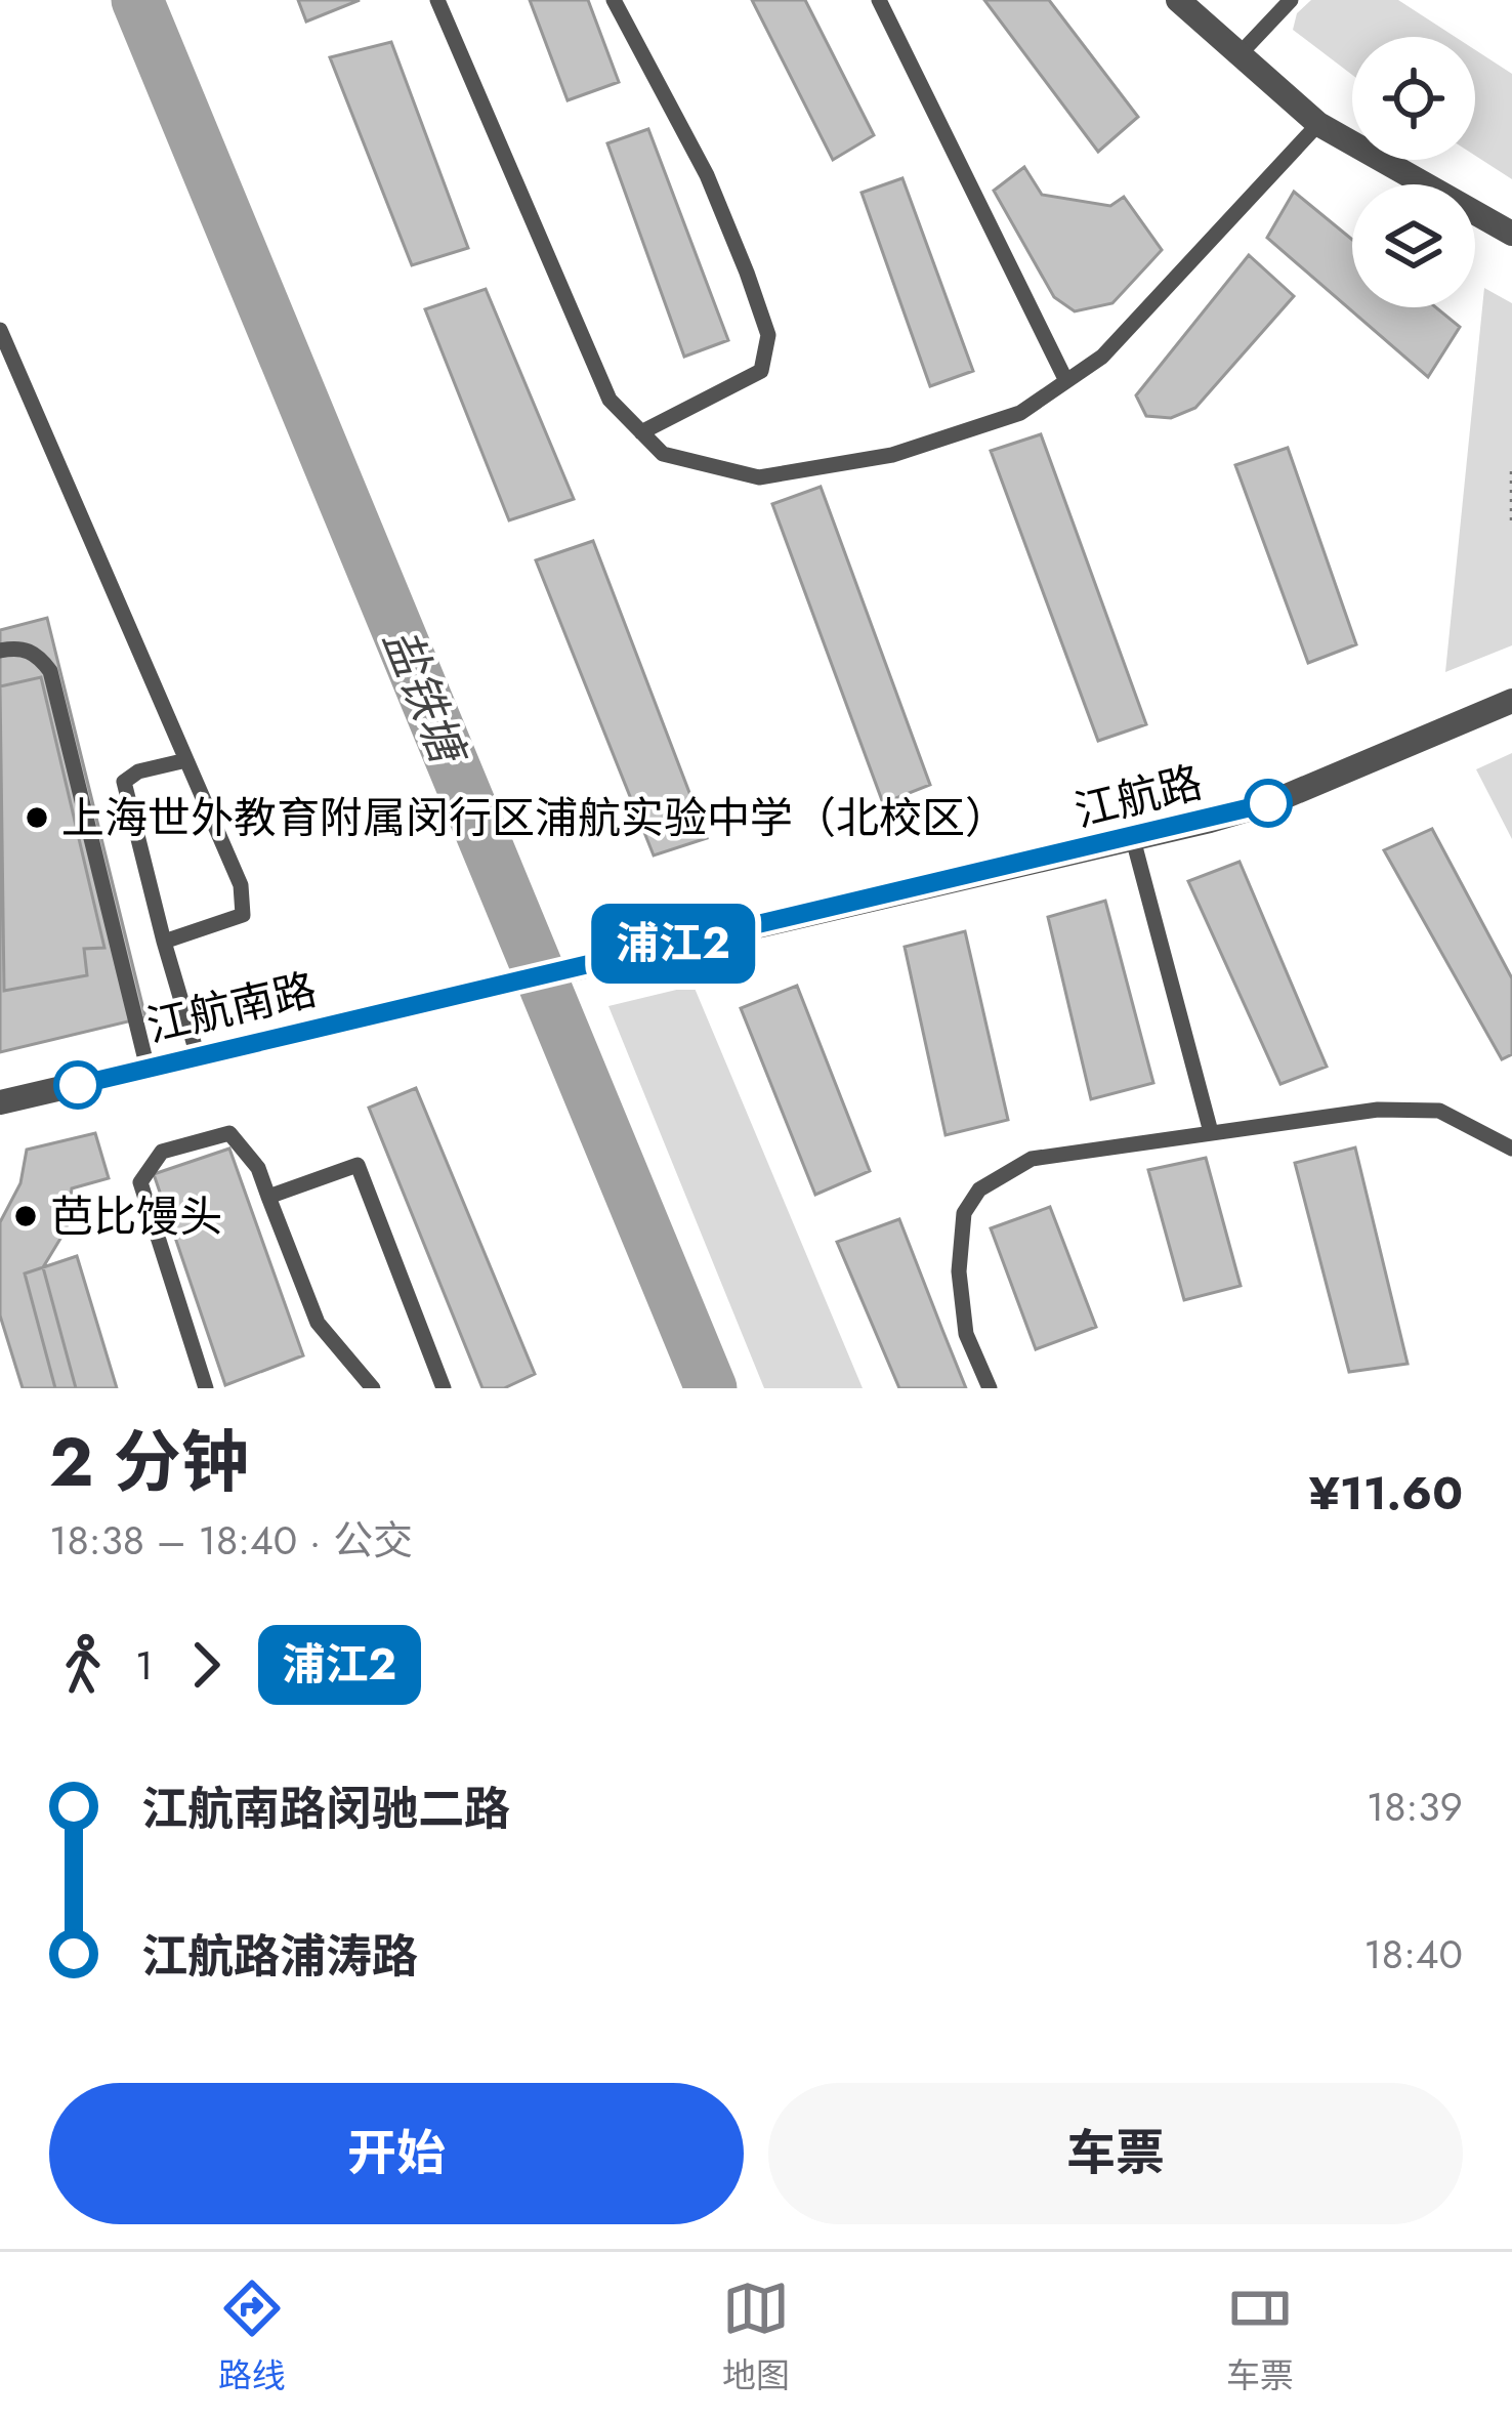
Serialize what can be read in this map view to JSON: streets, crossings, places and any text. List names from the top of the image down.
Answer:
{
  "streets": {
    "street": ["江航路", "江航南路"]
  },
  "crossings": [
    ["江航路", "江航南路"]
  ],
  "water": ["盐铁塘"],
  "places": ["上海世外教育附属闵行区浦航实验中学（北校区）", "芭比馒头"],
  "lines": ["bus line 浦江2"],
  "page": {
    "on_map": "浦江2",
    "heading": ["2 分钟", "18:38 – 18:40 · 公交", "¥11.60"],
    "legs": ["1", "浦江2"],
    "list": [
      {
        "name": "江航南路闵驰二路",
        "value": "18:39"
      },
      {
        "name": "江航路浦涛路",
        "value": "18:40"
      }
    ],
    "buttons": ["开始", "车票"],
    "tabs": ["路线", "地图", "车票"]
  }
}
